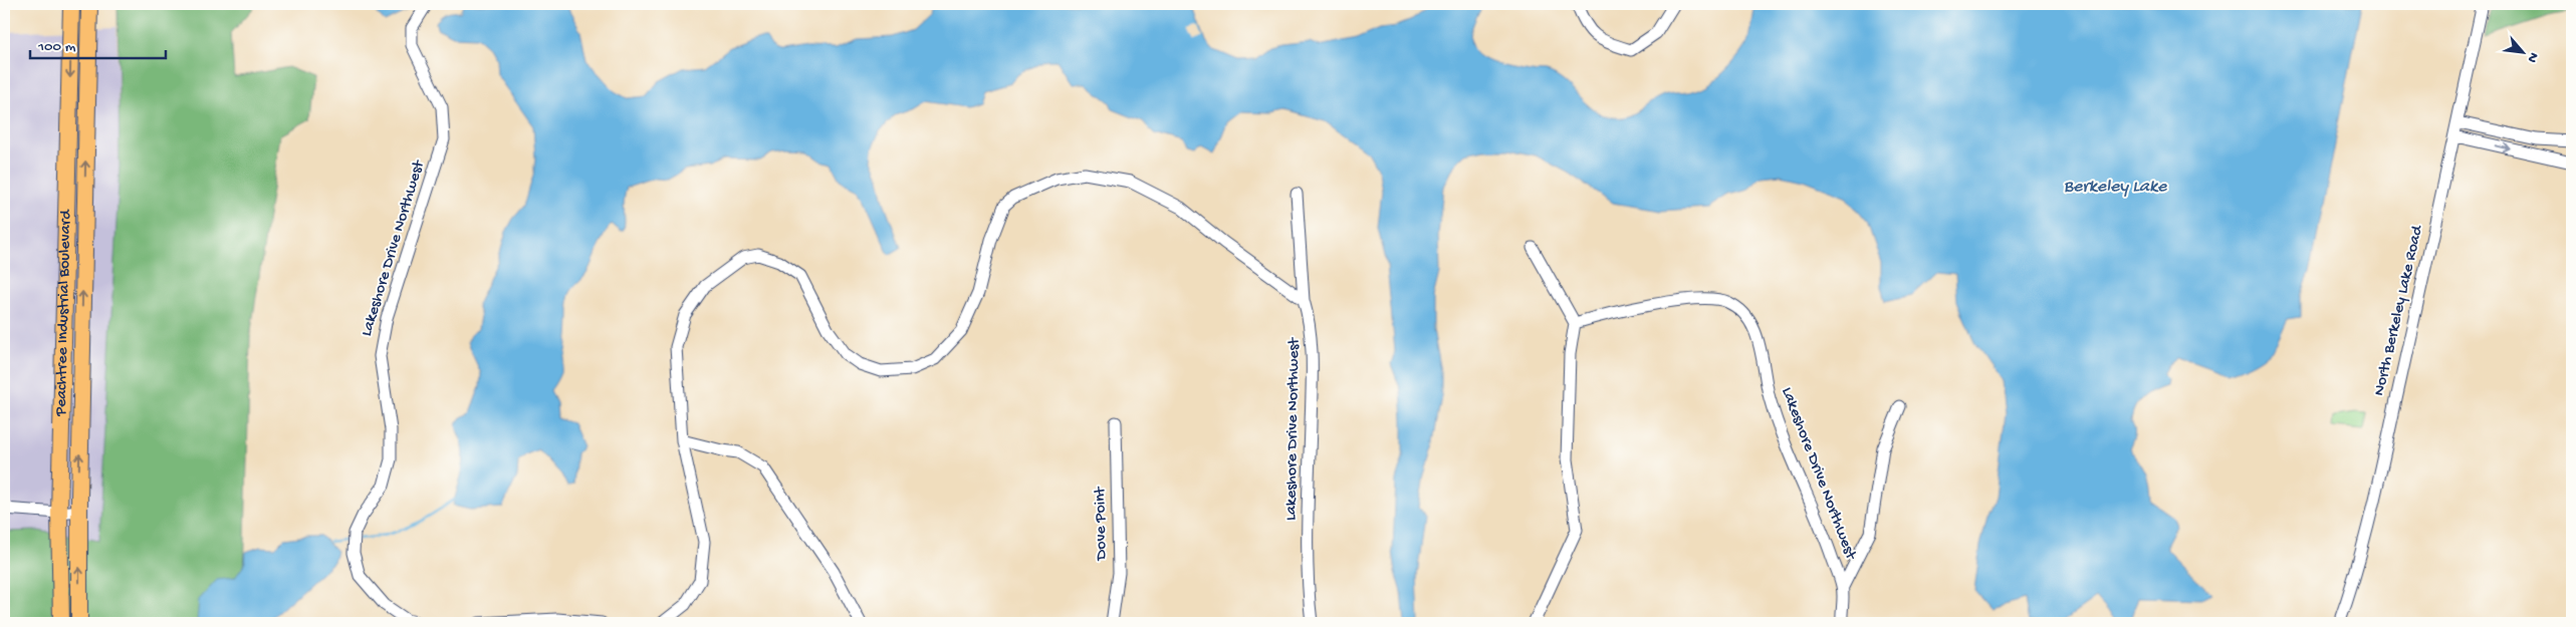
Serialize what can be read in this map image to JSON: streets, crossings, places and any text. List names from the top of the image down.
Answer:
{
  "streets": {
    "highway": ["Peachtree Industrial Boulevard"],
    "street": ["Lakeshore Drive Northwest", "North Berkeley Lake Road", "Dove Point"]
  },
  "water": ["Berkeley Lake"],
  "scale_bar": "100 m",
  "north": "bottom right"
}
